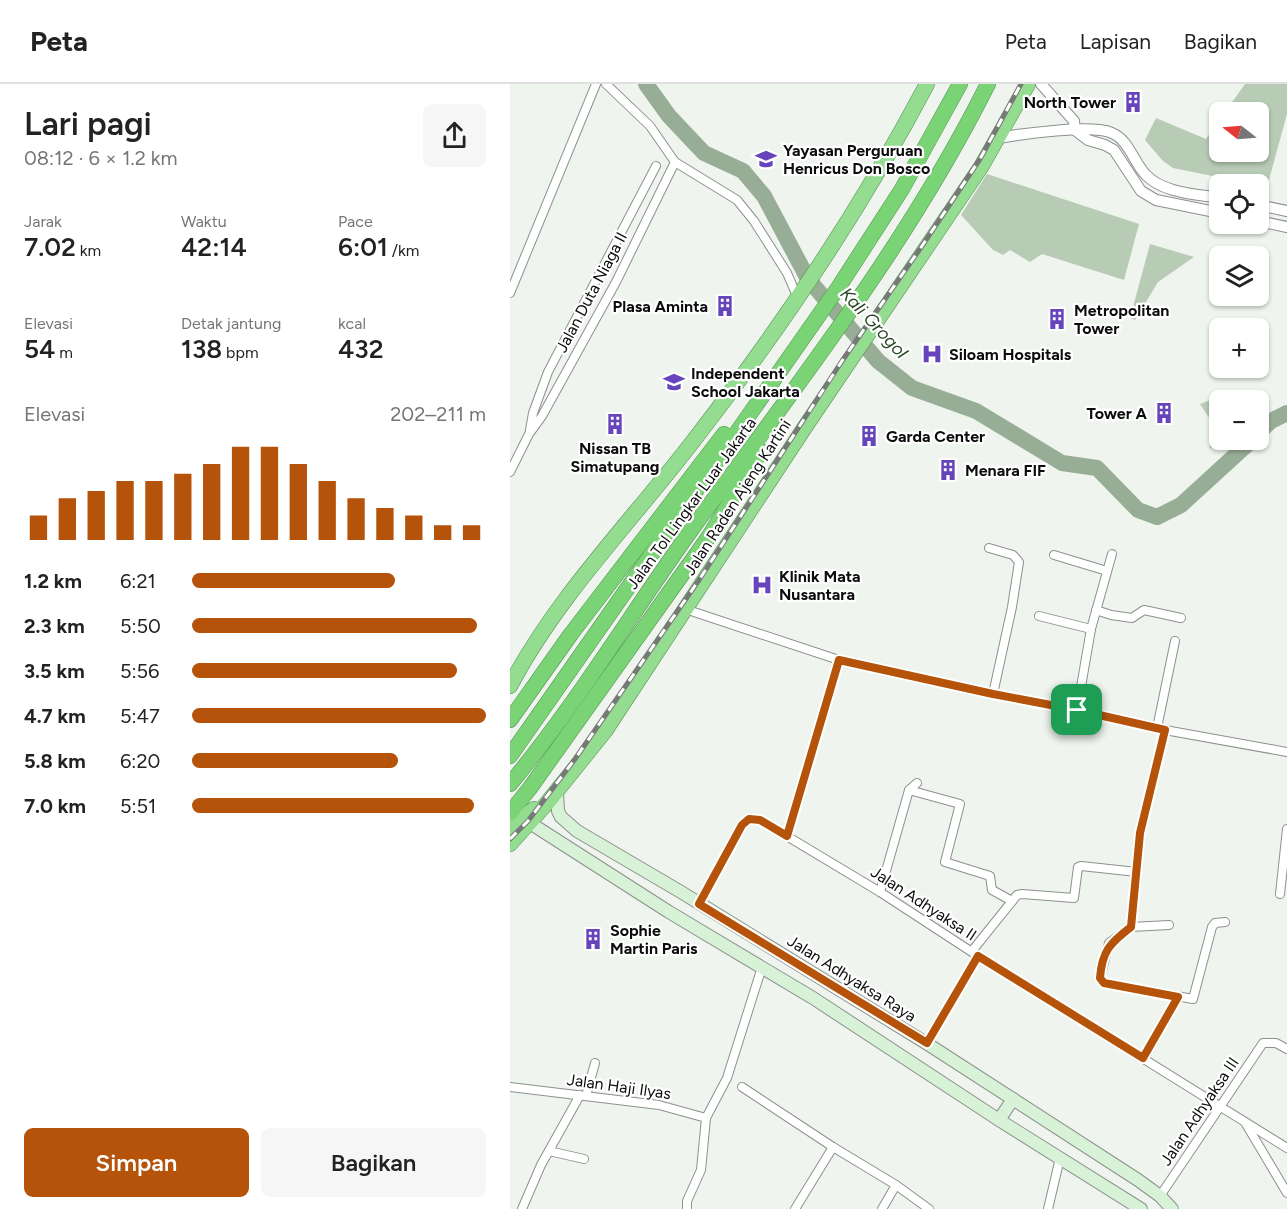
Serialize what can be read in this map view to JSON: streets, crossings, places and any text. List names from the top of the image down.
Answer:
{
  "streets": {
    "highway": ["Jalan Raden Ajeng Kartini", "Jalan Tol Lingkar Luar Jakarta"],
    "main road": ["Jalan Adhyaksa Raya"],
    "street": [
      "Jalan Duta Niaga II",
      "Jalan Adhyaksa II",
      "Jalan Haji Ilyas",
      "Jalan Adhyaksa III"
    ]
  },
  "crossings": [
    ["Jalan Raden Ajeng Kartini", "Jalan Adhyaksa Raya"],
    ["Jalan Adhyaksa II", "Jalan Adhyaksa Raya"],
    ["Jalan Adhyaksa II", "Jalan Adhyaksa III"],
    ["Jalan Adhyaksa Raya", "Jalan Adhyaksa III"]
  ],
  "water": ["Kali Grogol"],
  "places": {
    "building": [
      "North Tower",
      "Plasa Aminta",
      "Metropolitan Tower",
      "Tower A",
      "Nissan TB Simatupang",
      "Garda Center",
      "Menara FIF",
      "Sophie Martin Paris"
    ],
    "school or university": ["Yayasan Perguruan Henricus Don Bosco", "Independent School Jakarta"],
    "hospital": ["Siloam Hospitals", "Klinik Mata Nusantara"]
  },
  "north": "left",
  "page": {
    "header": "Peta",
    "nav": ["Peta", "Lapisan", "Bagikan"],
    "heading": ["Lari pagi", "08:12 · 6 × 1.2 km"],
    "map_buttons": ["+", "−"],
    "stats": [
      ["Jarak", "7.02 km"],
      ["Waktu", "42:14"],
      ["Pace", "6:01 /km"],
      ["Elevasi", "54 m"],
      ["Detak jantung", "138 bpm"],
      ["kcal", "432"]
    ],
    "chart": ["Elevasi", "202–211 m"],
    "list": [
      {
        "name": "1.2 km",
        "note": "6:21"
      },
      {
        "name": "2.3 km",
        "note": "5:50"
      },
      {
        "name": "3.5 km",
        "note": "5:56"
      },
      {
        "name": "4.7 km",
        "note": "5:47"
      },
      {
        "name": "5.8 km",
        "note": "6:20"
      },
      {
        "name": "7.0 km",
        "note": "5:51"
      }
    ],
    "buttons": ["Simpan", "Bagikan"]
  }
}
